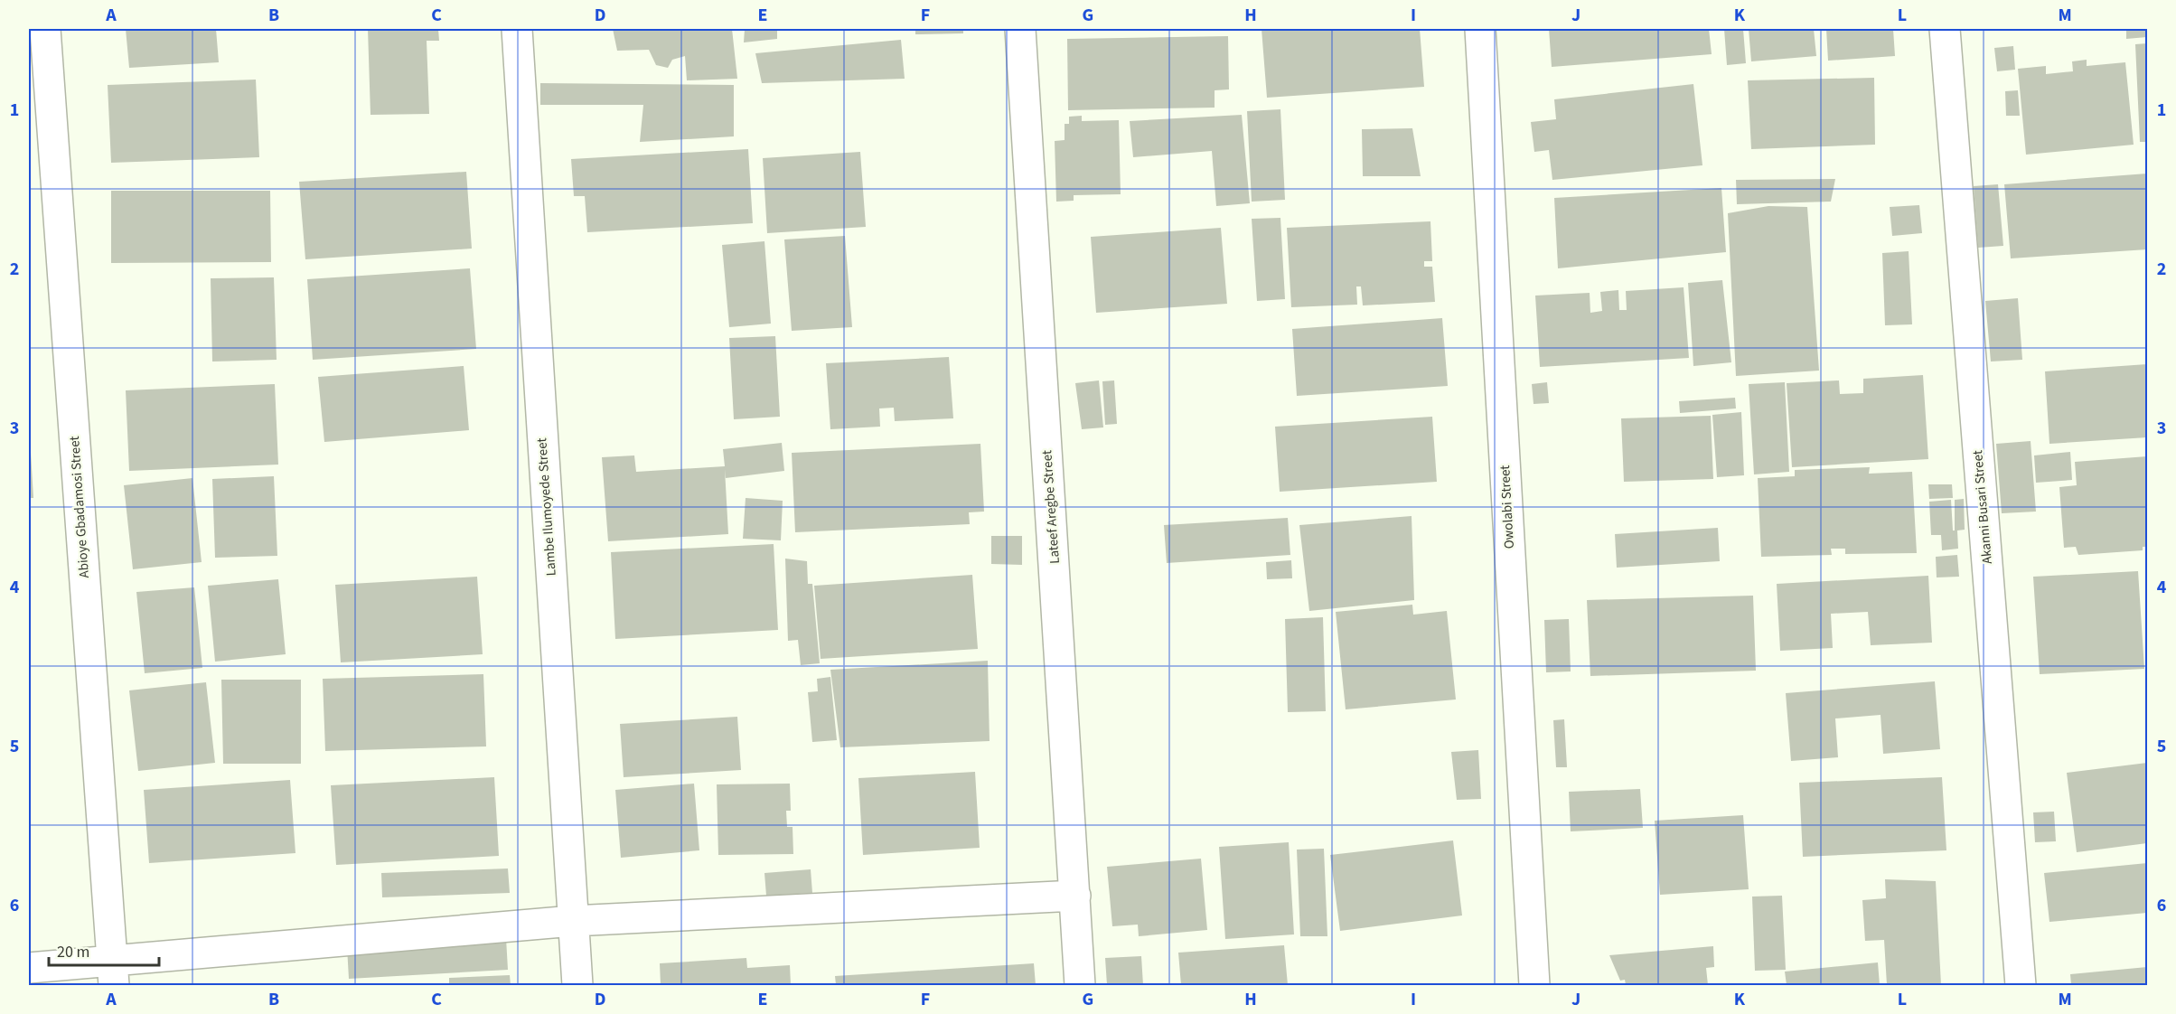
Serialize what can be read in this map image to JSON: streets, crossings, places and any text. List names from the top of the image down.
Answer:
{
  "streets": {
    "street": [
      "Abioye Gbadamosi Street",
      "Lambe Ilumoyede Street",
      "Lateef Aregbe Street",
      "Owolabi Street",
      "Akanni Busari Street"
    ]
  },
  "scale_bar": "20 m",
  "grid": {
    "columns": [
      "A",
      "B",
      "C",
      "D",
      "E",
      "F",
      "G",
      "H",
      "I",
      "J",
      "K",
      "L",
      "M"
    ],
    "rows": [
      "1",
      "2",
      "3",
      "4",
      "5",
      "6"
    ]
  }
}
